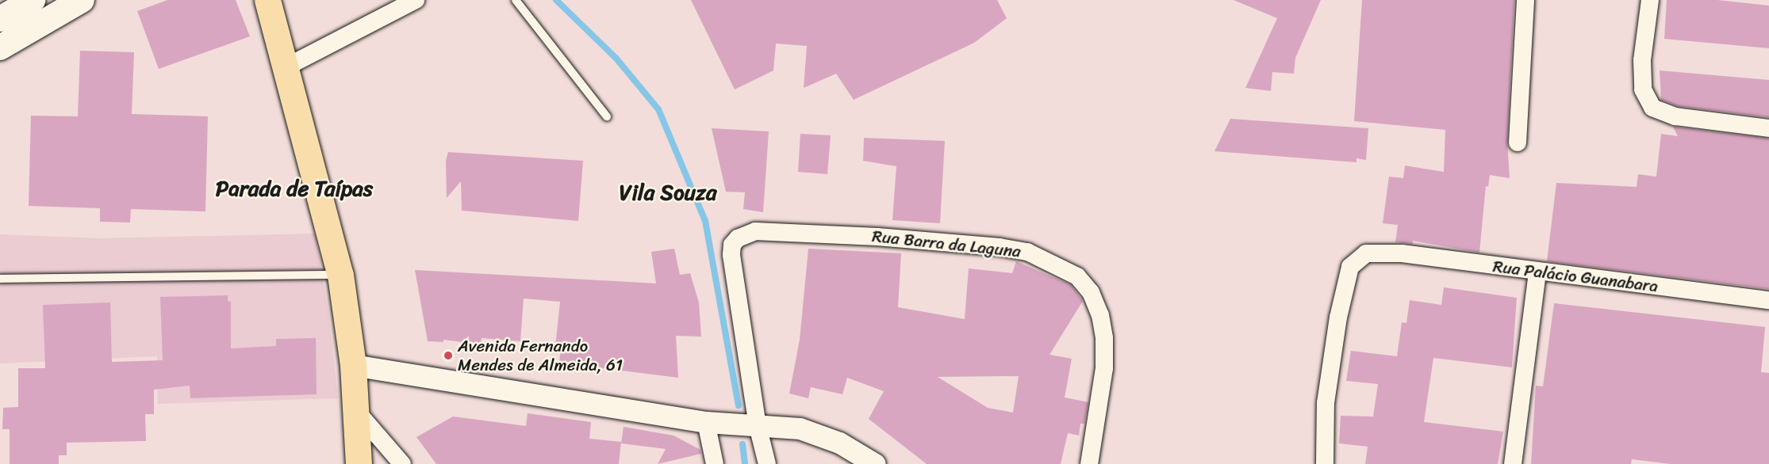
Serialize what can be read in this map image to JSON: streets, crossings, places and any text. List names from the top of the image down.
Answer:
{
  "streets": {
    "street": ["Rua Barra da Laguna", "Rua Palácio Guanabara"]
  },
  "districts": ["Parada de Taípas", "Vila Souza"],
  "places": ["Avenida Fernando Mendes de Almeida, 61"]
}
